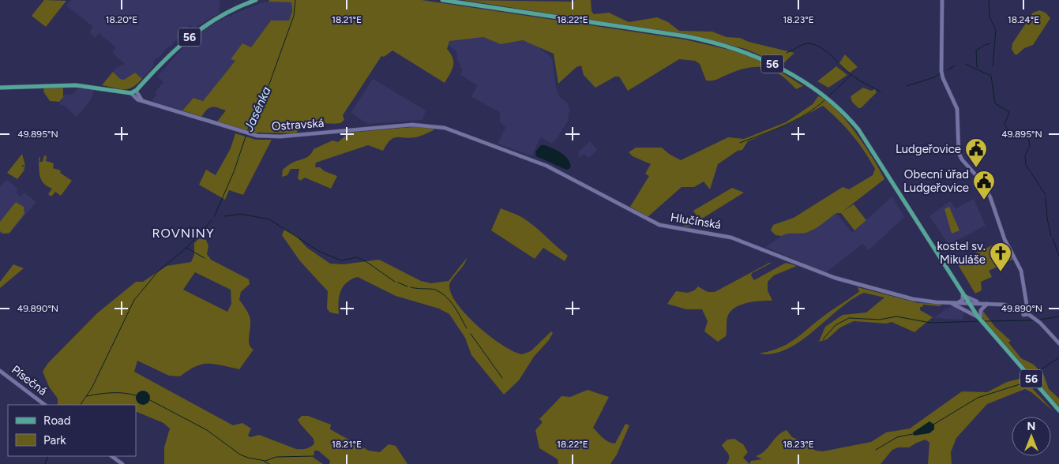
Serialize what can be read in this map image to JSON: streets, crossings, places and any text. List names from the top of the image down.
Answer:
{
  "streets": {
    "main road": ["56"],
    "street": ["Ostravská", "Hlučínská", "Písečná"]
  },
  "crossings": [
    ["56", "Ostravská"],
    ["56", "Hlučínská"],
    ["Ostravská", "Hlučínská"]
  ],
  "districts": ["ROVNINY"],
  "water": ["Jasénka"],
  "places": {
    "public building": ["Ludgeřovice", "Obecní úřad Ludgeřovice"],
    "church": ["kostel sv. Mikuláše"]
  },
  "legend": ["Road", "Park"],
  "north": "top",
  "coordinates": [
    "18.20°E",
    "18.21°E",
    "18.22°E",
    "18.23°E",
    "18.24°E",
    "49.895°N",
    "49.890°N"
  ]
}
